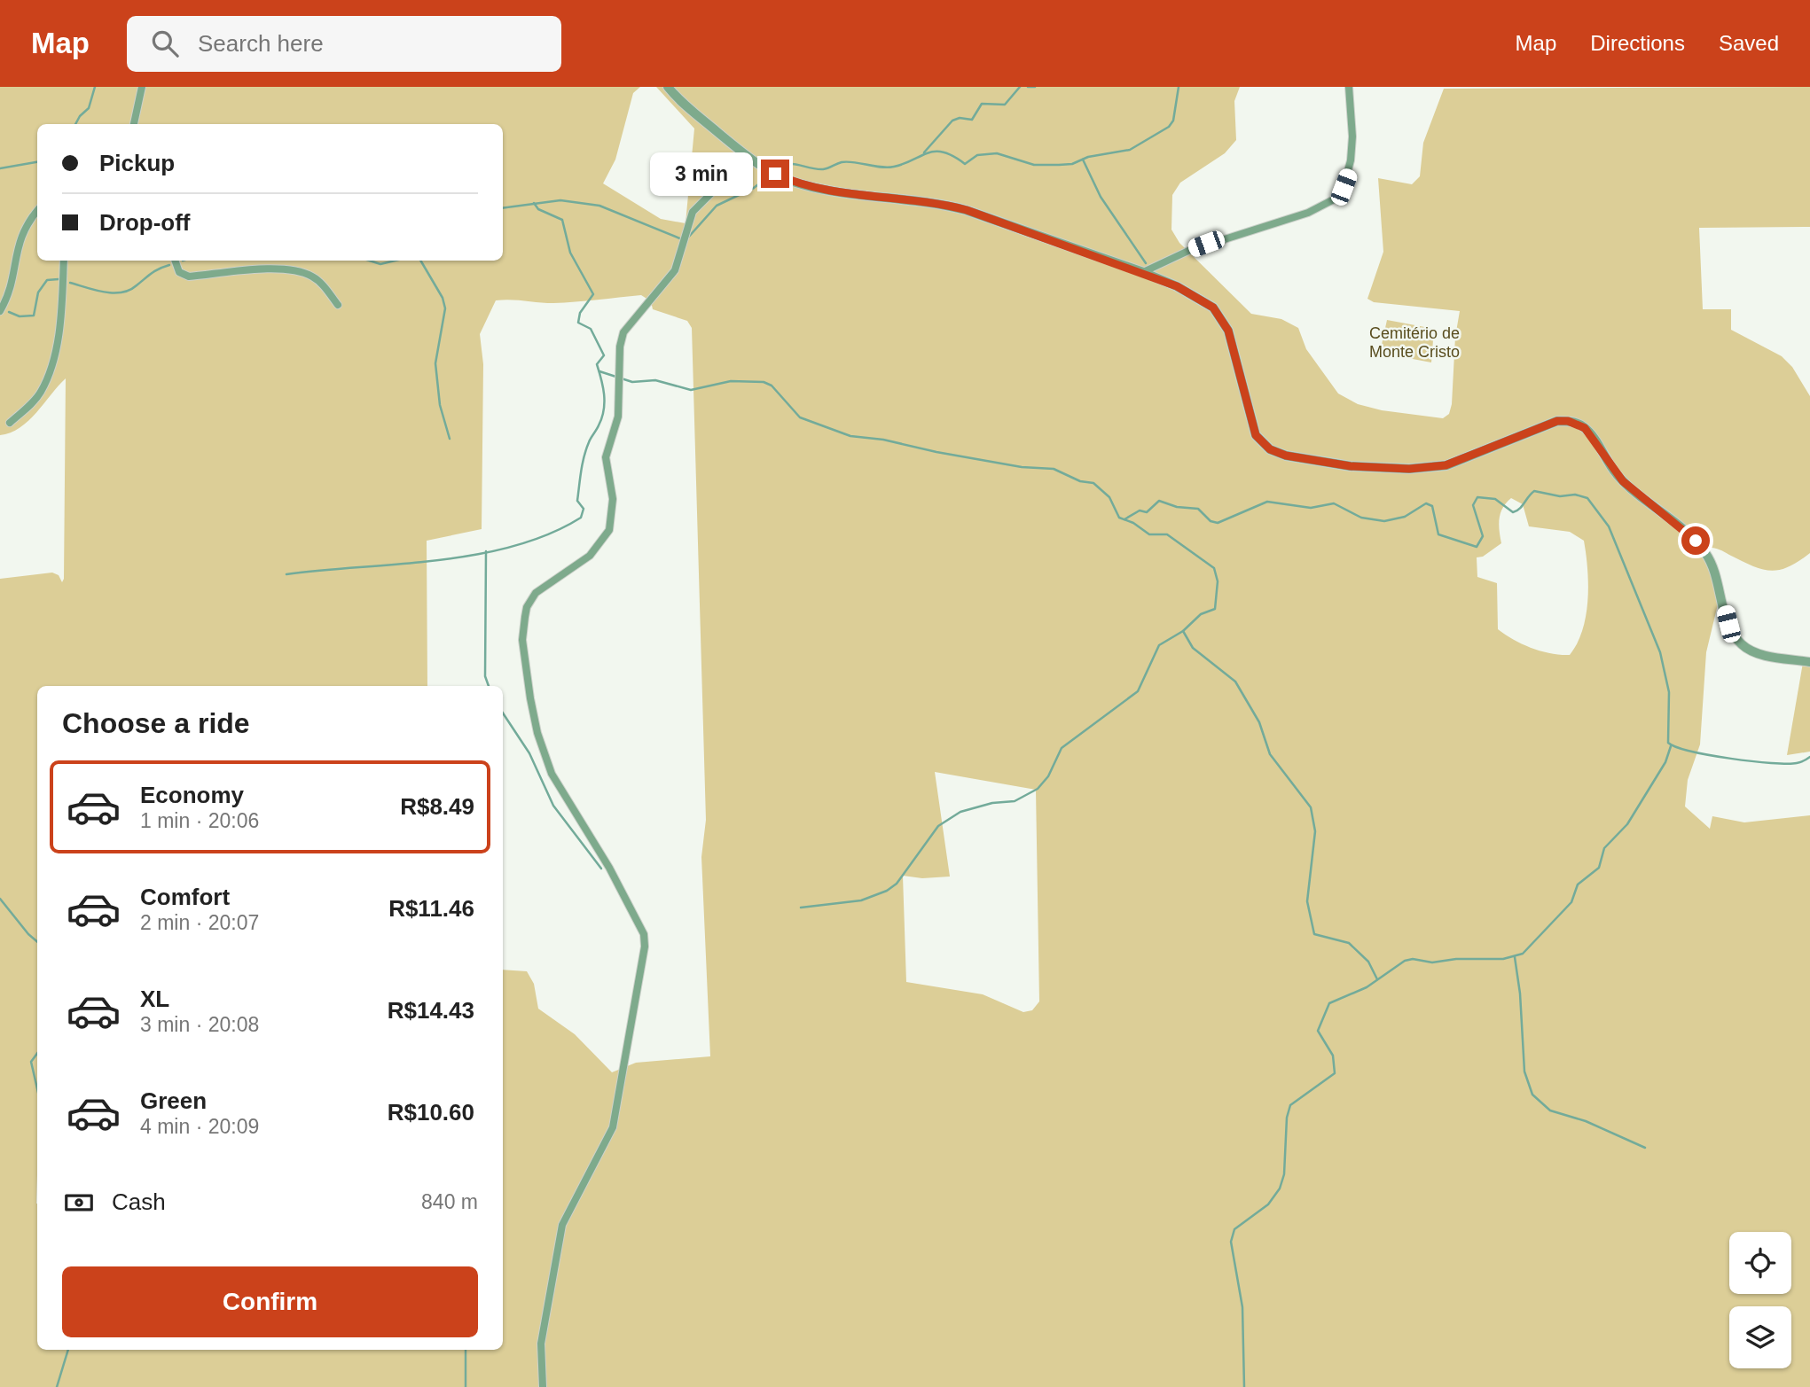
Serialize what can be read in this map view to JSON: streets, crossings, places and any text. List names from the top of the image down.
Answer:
{
  "parks": ["Cemitério de Monte Cristo"],
  "page": {
    "header": "Map",
    "search": "Search here",
    "nav": ["Map", "Directions", "Saved"],
    "banner": ["Pickup", "Drop-off"],
    "bubble": "3 min",
    "heading": "Choose a ride",
    "list": [
      {
        "name": "Economy",
        "note": "1 min · 20:06",
        "value": "R$8.49"
      },
      {
        "name": "Comfort",
        "note": "2 min · 20:07",
        "value": "R$11.46"
      },
      {
        "name": "XL",
        "note": "3 min · 20:08",
        "value": "R$14.43"
      },
      {
        "name": "Green",
        "note": "4 min · 20:09",
        "value": "R$10.60"
      }
    ],
    "pay": ["Cash", "840 m"],
    "buttons": "Confirm"
  }
}
